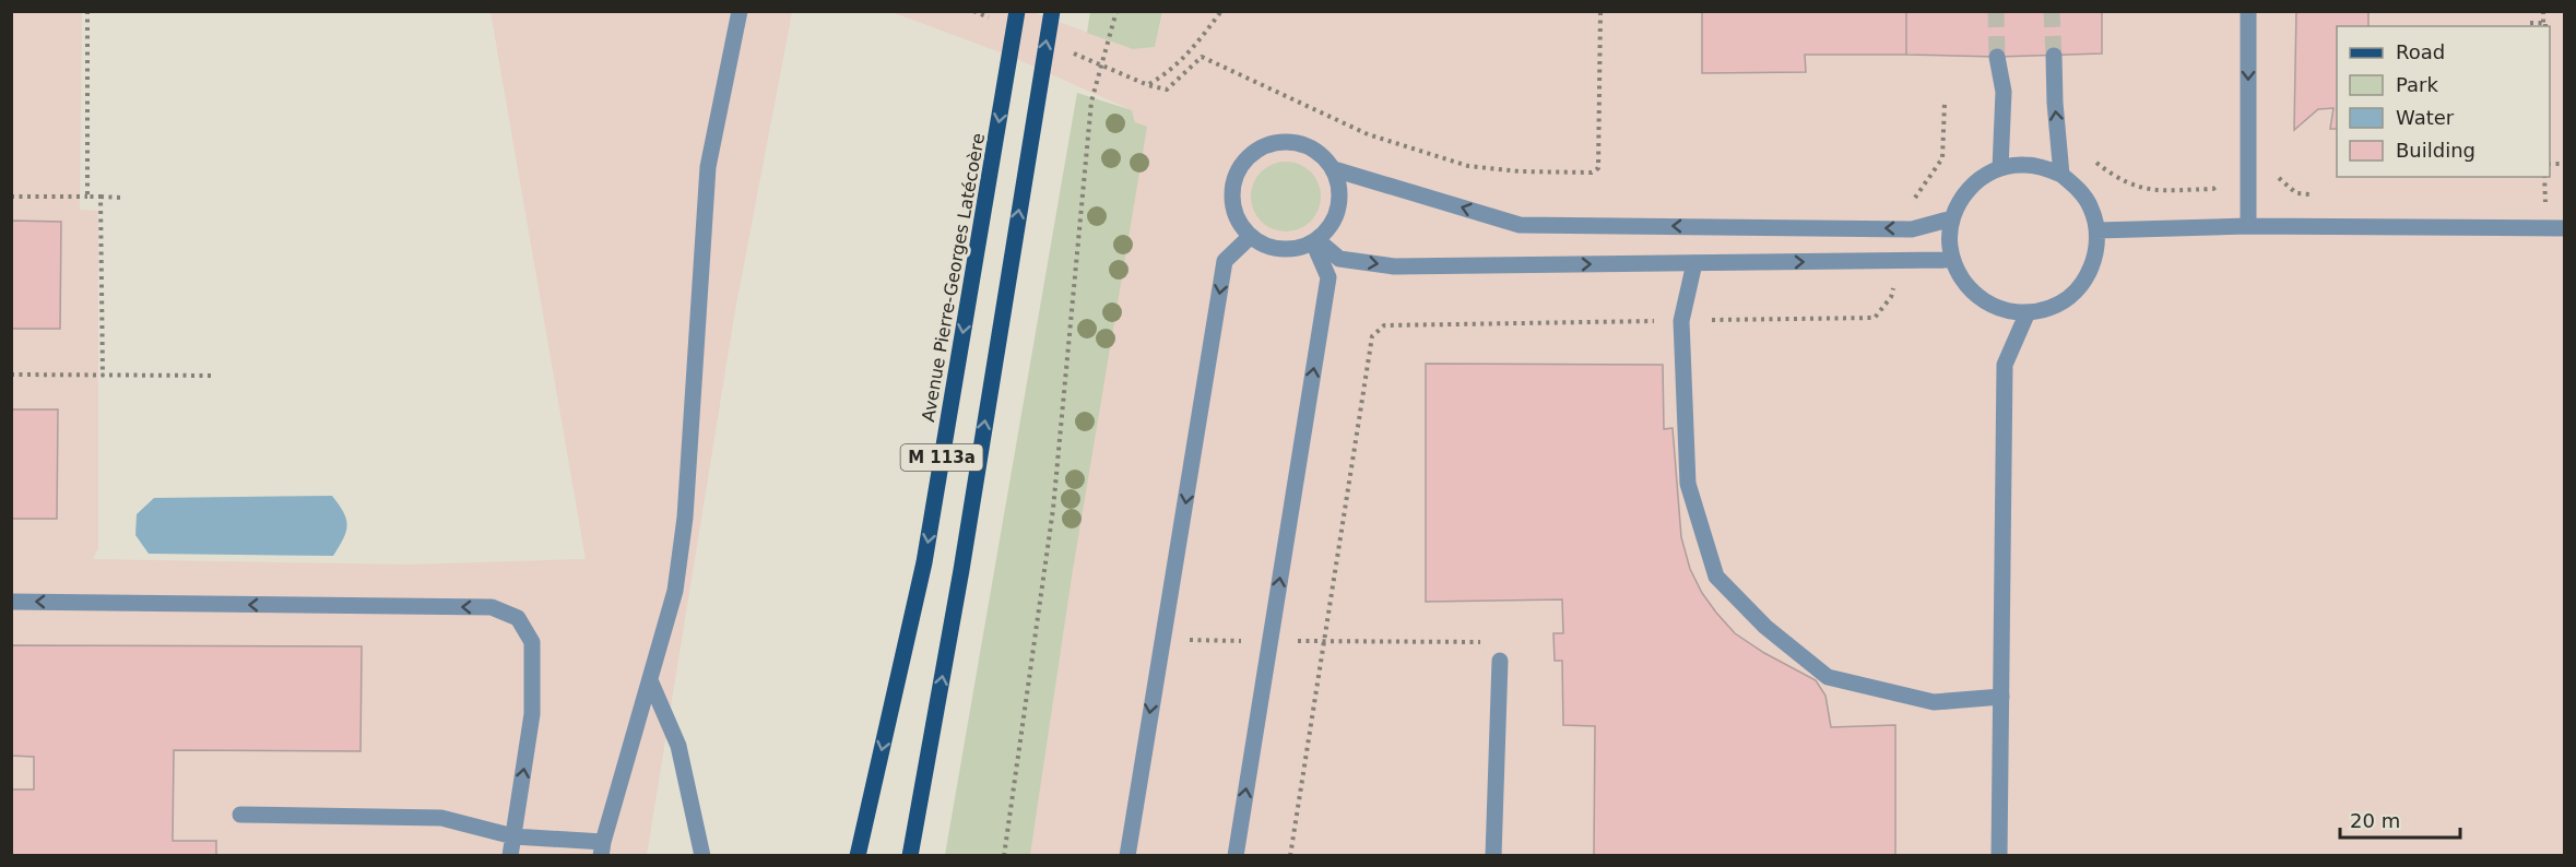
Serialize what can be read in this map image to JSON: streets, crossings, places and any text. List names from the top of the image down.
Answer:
{
  "streets": {
    "main road": ["Avenue Pierre-Georges Latécoère", "M 113a"]
  },
  "legend": [
    "Road",
    "Park",
    "Water",
    "Building"
  ],
  "scale_bar": "20 m"
}
